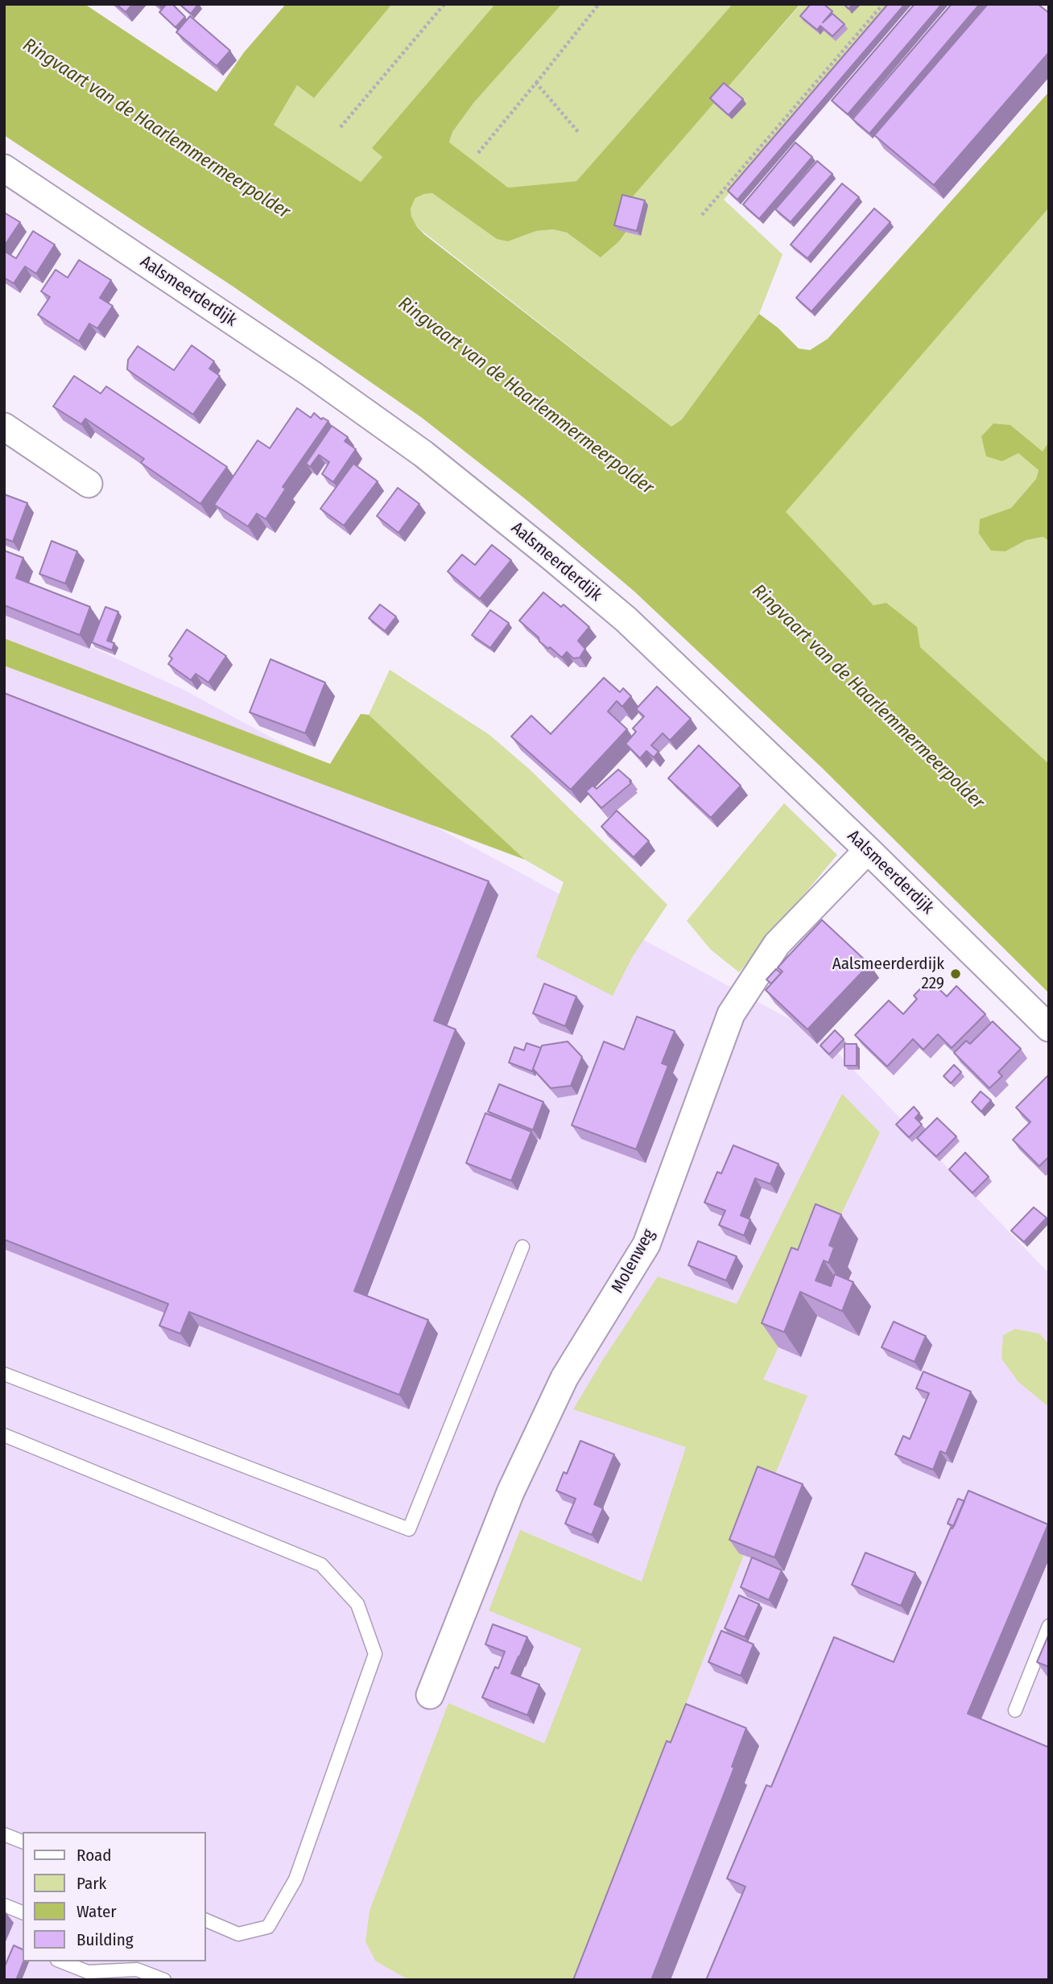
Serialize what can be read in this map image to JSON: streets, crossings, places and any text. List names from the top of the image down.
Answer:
{
  "streets": {
    "street": ["Aalsmeerderdijk", "Molenweg"]
  },
  "crossings": [
    ["Aalsmeerderdijk", "Molenweg"]
  ],
  "water": ["Ringvaart van de Haarlemmermeerpolder"],
  "places": ["Aalsmeerderdijk 229"],
  "legend": [
    "Road",
    "Park",
    "Water",
    "Building"
  ]
}
